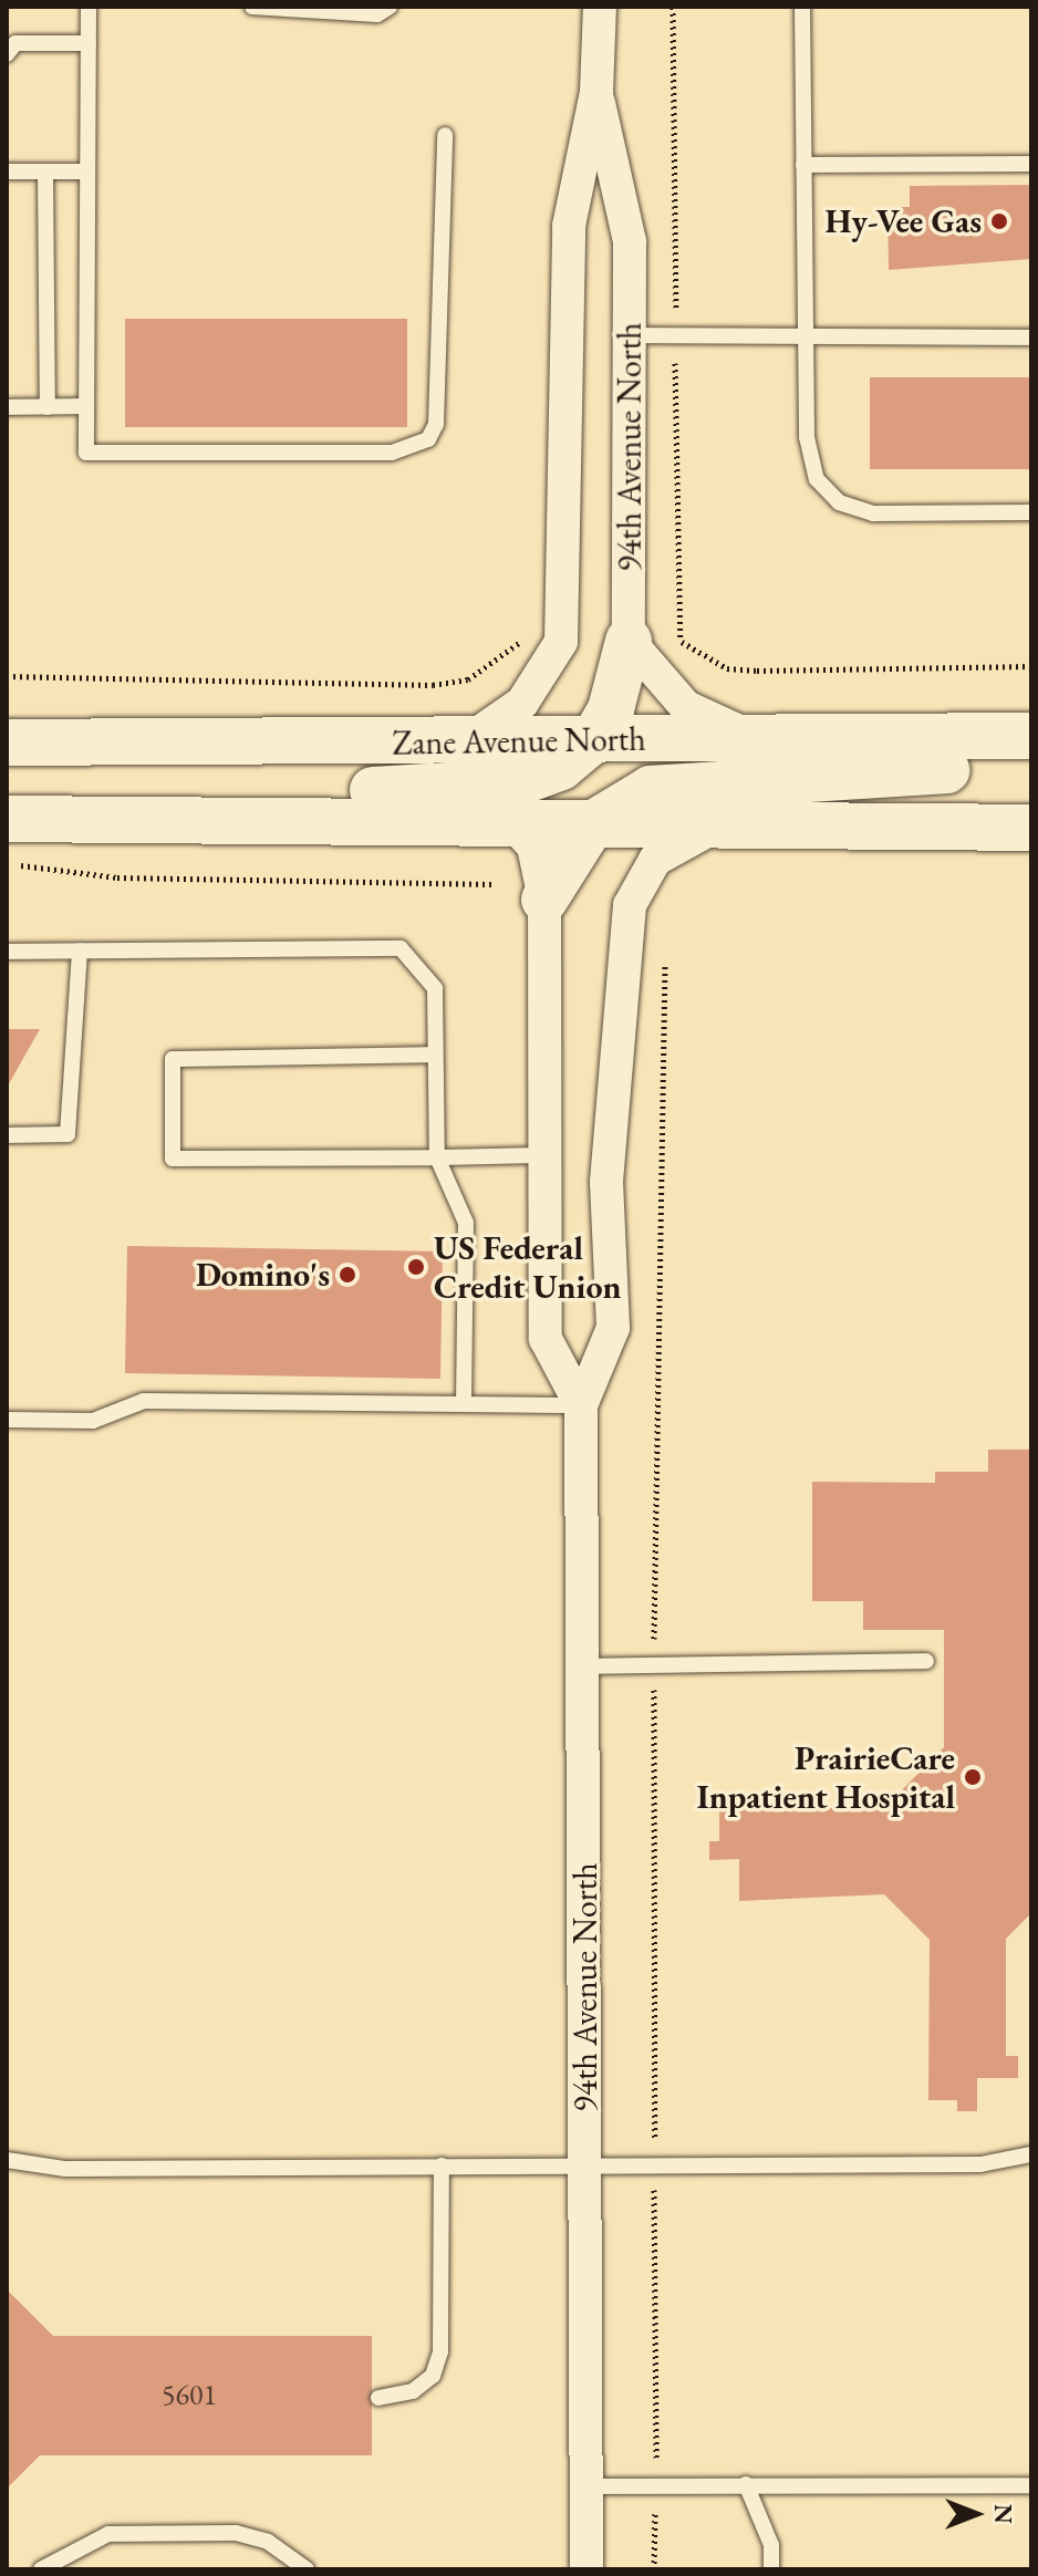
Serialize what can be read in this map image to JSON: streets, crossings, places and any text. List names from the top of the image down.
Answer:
{
  "streets": {
    "main road": ["Zane Avenue North"],
    "street": ["94th Avenue North"]
  },
  "crossings": [
    ["94th Avenue North", "Zane Avenue North"]
  ],
  "places": [
    "Hy-Vee Gas",
    "US Federal Credit Union",
    "Domino's",
    "PrairieCare Inpatient Hospital"
  ],
  "house_numbers": ["5601"],
  "north": "right"
}
